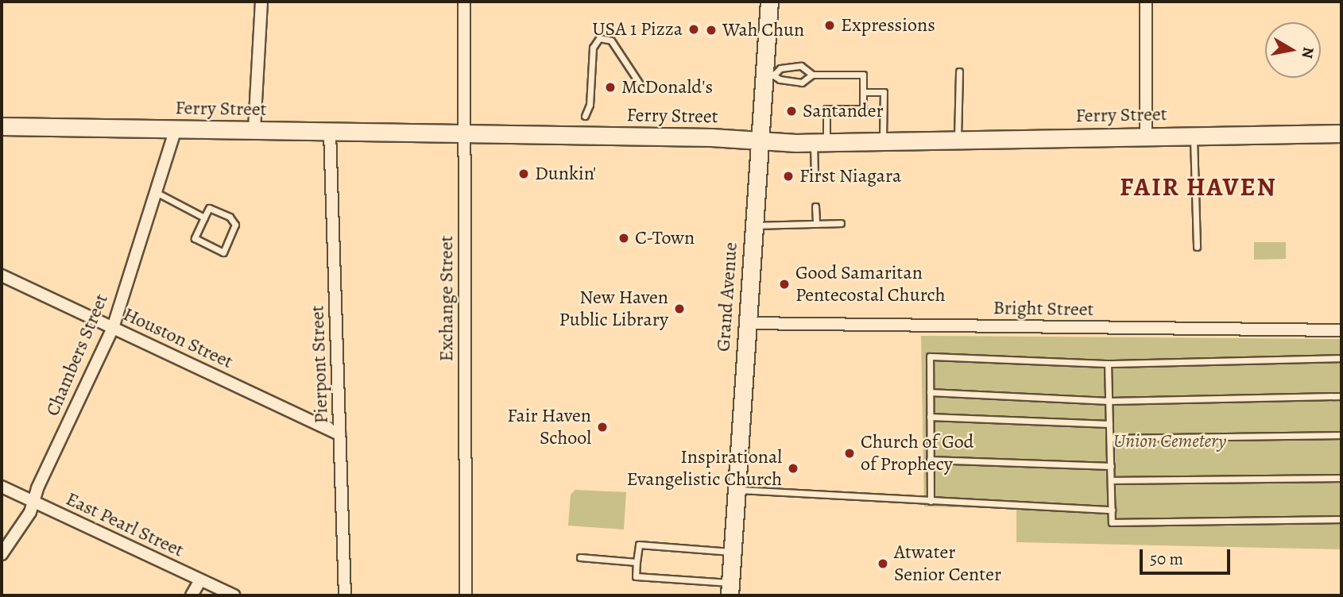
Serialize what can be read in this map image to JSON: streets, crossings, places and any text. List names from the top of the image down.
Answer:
{
  "streets": {
    "main road": ["Ferry Street", "Grand Avenue"],
    "street": [
      "Exchange Street",
      "Bright Street",
      "Houston Street",
      "Chambers Street",
      "Pierpont Street",
      "East Pearl Street"
    ]
  },
  "crossings": [
    ["Ferry Street", "Grand Avenue"],
    ["Ferry Street", "Exchange Street"],
    ["Ferry Street", "Chambers Street"],
    ["Ferry Street", "Pierpont Street"],
    ["Grand Avenue", "Bright Street"],
    ["Houston Street", "Chambers Street"],
    ["Houston Street", "Pierpont Street"],
    ["Chambers Street", "East Pearl Street"]
  ],
  "districts": ["FAIR HAVEN"],
  "parks": ["Union Cemetery"],
  "places": [
    "Expressions",
    "USA 1 Pizza",
    "Wah Chun",
    "McDonald's",
    "Santander",
    "Dunkin'",
    "First Niagara",
    "C-Town",
    "Good Samaritan Pentecostal Church",
    "New Haven Public Library",
    "Fair Haven School",
    "Church of God of Prophecy",
    "Inspirational Evangelistic Church",
    "Atwater Senior Center"
  ],
  "scale_bar": "50 m",
  "north": "right"
}
